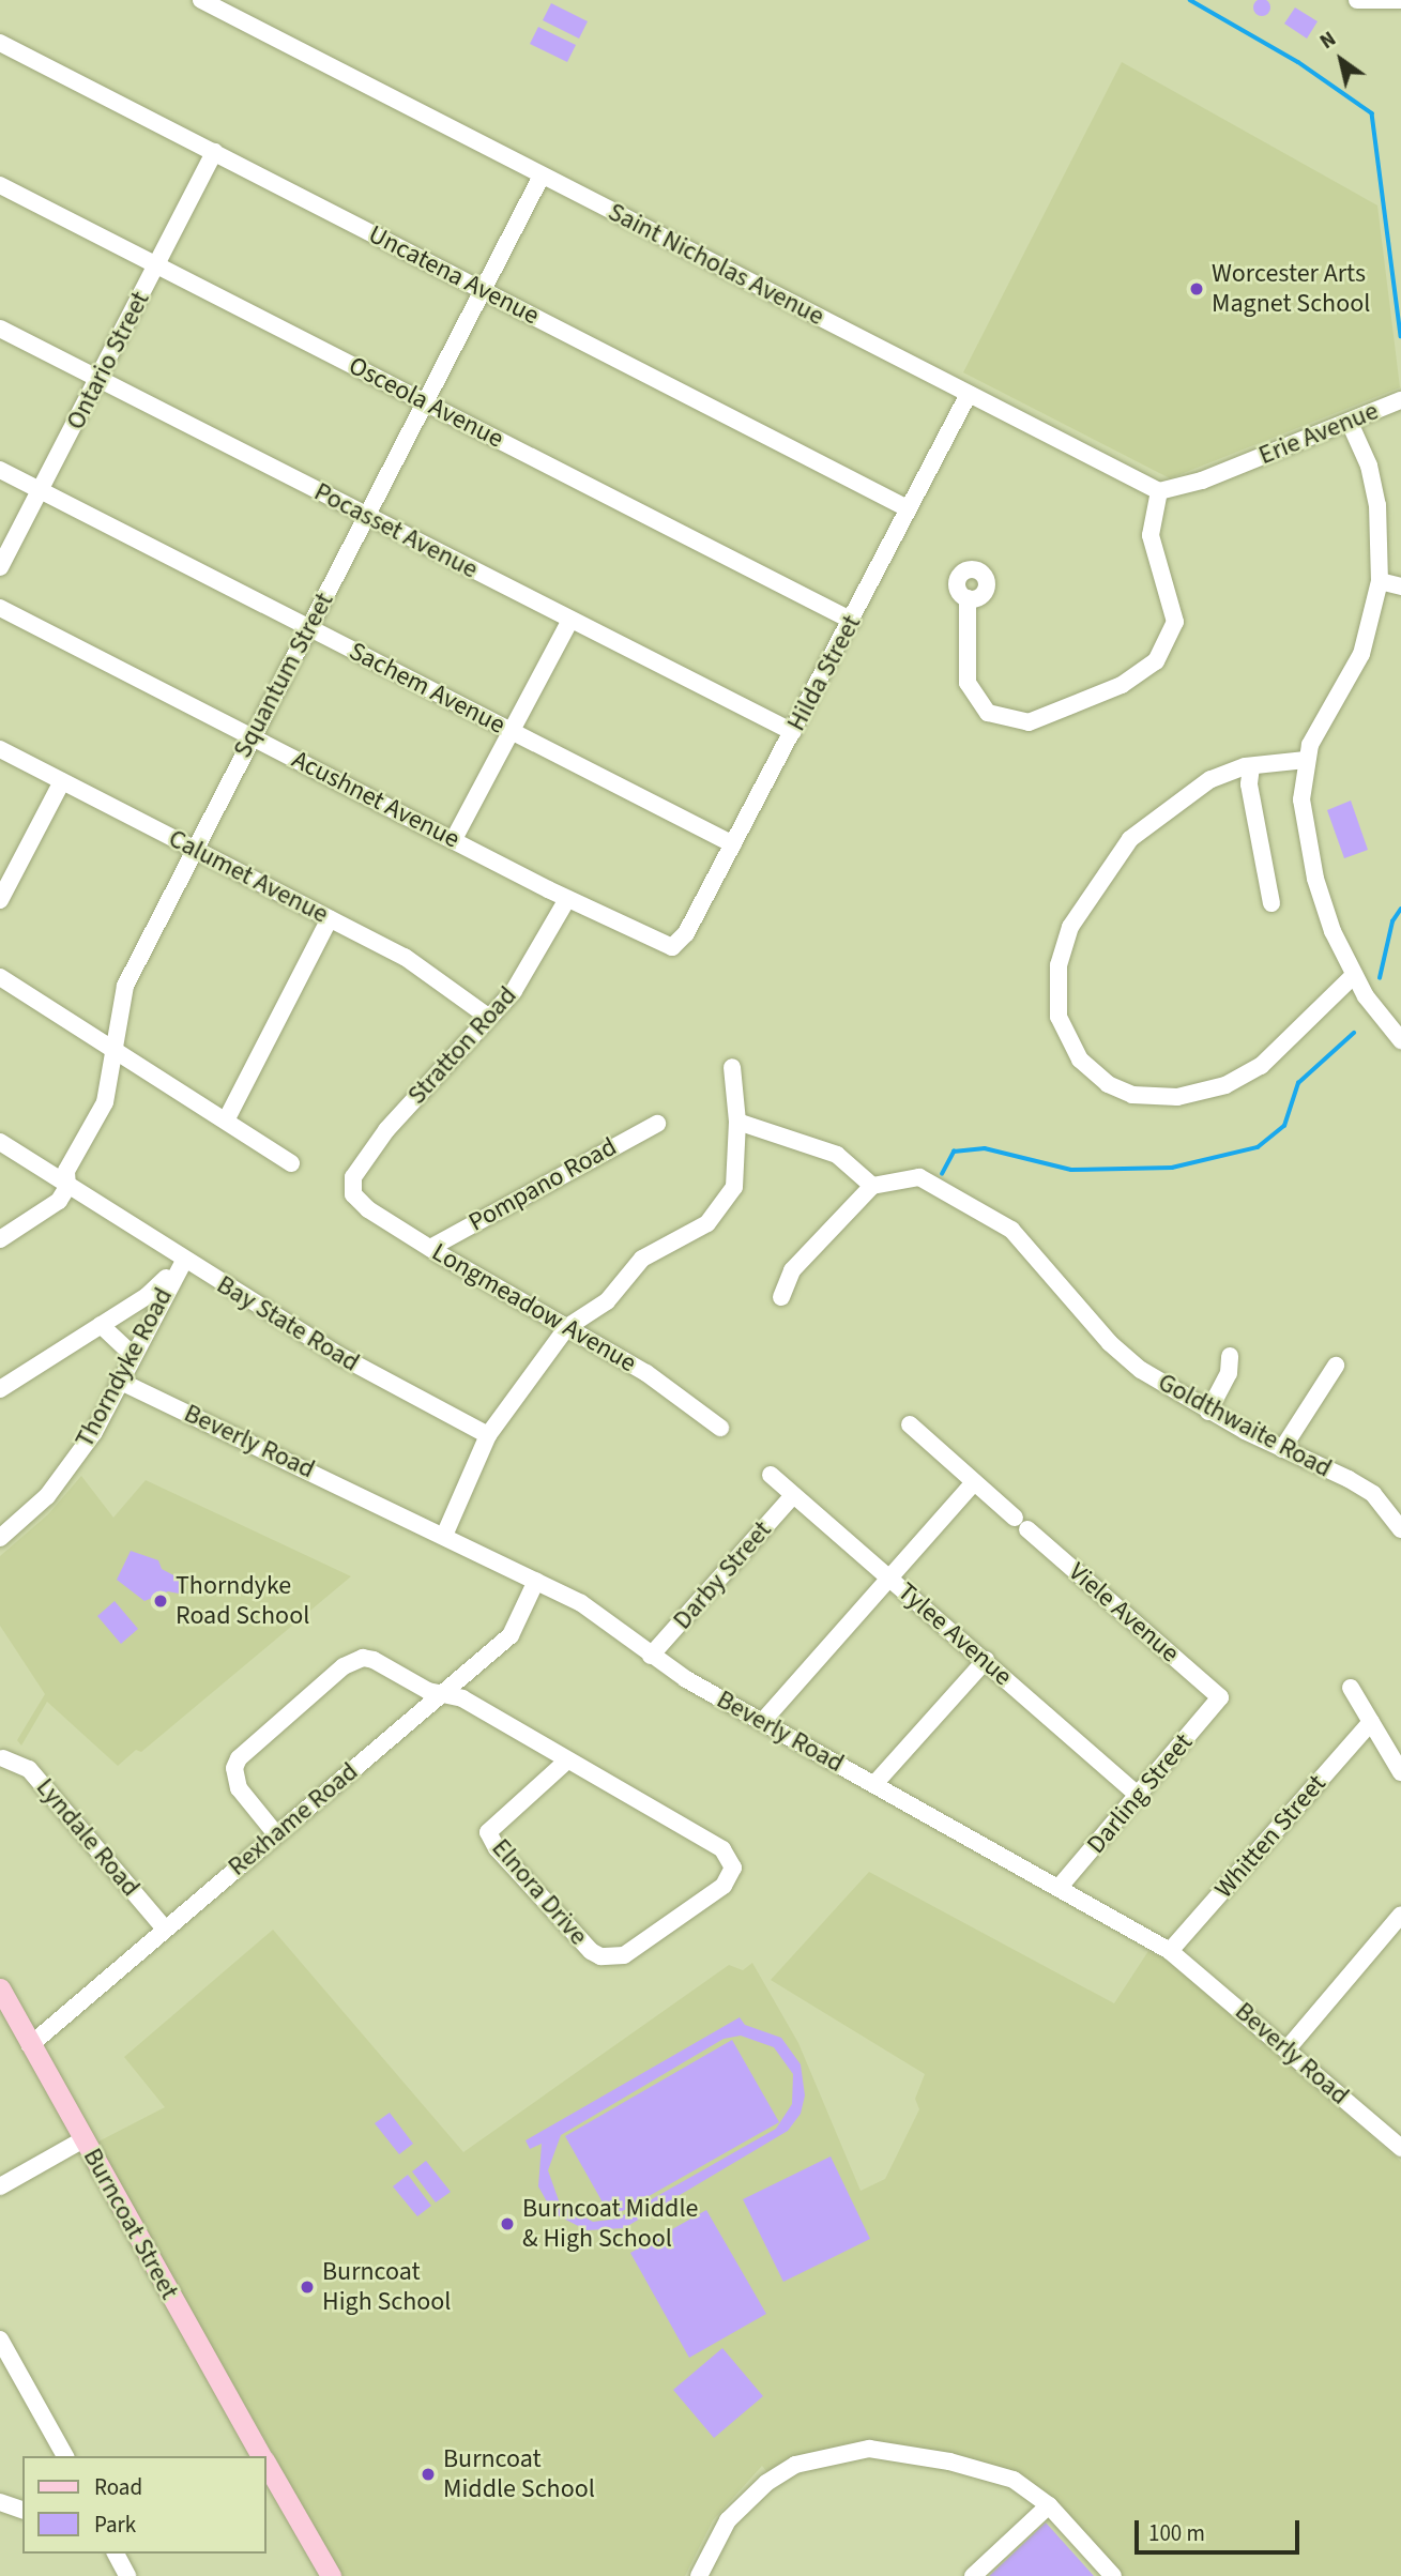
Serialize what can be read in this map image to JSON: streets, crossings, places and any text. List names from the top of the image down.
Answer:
{
  "streets": {
    "main road": ["Burncoat Street"],
    "street": [
      "Saint Nicholas Avenue",
      "Uncatena Avenue",
      "Ontario Street",
      "Osceola Avenue",
      "Erie Avenue",
      "Pocasset Avenue",
      "Hilda Street",
      "Squantum Street",
      "Sachem Avenue",
      "Acushnet Avenue",
      "Calumet Avenue",
      "Stratton Road",
      "Pompano Road",
      "Longmeadow Avenue",
      "Bay State Road",
      "Thorndyke Road",
      "Goldthwaite Road",
      "Beverly Road",
      "Darby Street",
      "Viele Avenue",
      "Tylee Avenue",
      "Darling Street",
      "Rexhame Road",
      "Whitten Street",
      "Lyndale Road",
      "Elnora Drive"
    ]
  },
  "crossings": [
    ["Saint Nicholas Avenue", "Erie Avenue"],
    ["Saint Nicholas Avenue", "Hilda Street"],
    ["Saint Nicholas Avenue", "Squantum Street"],
    ["Uncatena Avenue", "Ontario Street"],
    ["Uncatena Avenue", "Hilda Street"],
    ["Uncatena Avenue", "Squantum Street"],
    ["Ontario Street", "Osceola Avenue"],
    ["Ontario Street", "Pocasset Avenue"],
    ["Ontario Street", "Sachem Avenue"],
    ["Osceola Avenue", "Hilda Street"],
    ["Osceola Avenue", "Squantum Street"],
    ["Pocasset Avenue", "Hilda Street"],
    ["Pocasset Avenue", "Squantum Street"],
    ["Hilda Street", "Sachem Avenue"],
    ["Hilda Street", "Acushnet Avenue"],
    ["Squantum Street", "Sachem Avenue"],
    ["Squantum Street", "Acushnet Avenue"],
    ["Squantum Street", "Calumet Avenue"],
    ["Squantum Street", "Bay State Road"],
    ["Acushnet Avenue", "Stratton Road"],
    ["Calumet Avenue", "Stratton Road"],
    ["Stratton Road", "Longmeadow Avenue"],
    ["Pompano Road", "Longmeadow Avenue"],
    ["Bay State Road", "Thorndyke Road"],
    ["Thorndyke Road", "Beverly Road"],
    ["Beverly Road", "Darby Street"],
    ["Beverly Road", "Darling Street"],
    ["Beverly Road", "Rexhame Road"],
    ["Beverly Road", "Whitten Street"],
    ["Darby Street", "Tylee Avenue"],
    ["Viele Avenue", "Darling Street"],
    ["Tylee Avenue", "Darling Street"],
    ["Rexhame Road", "Lyndale Road"],
    ["Rexhame Road", "Elnora Drive"],
    ["Rexhame Road", "Burncoat Street"]
  ],
  "places": [
    "Worcester Arts Magnet School",
    "Thorndyke Road School",
    "Burncoat Middle & High School",
    "Burncoat High School",
    "Burncoat Middle School"
  ],
  "legend": ["Road", "Park"],
  "scale_bar": "100 m",
  "north": "top left"
}
